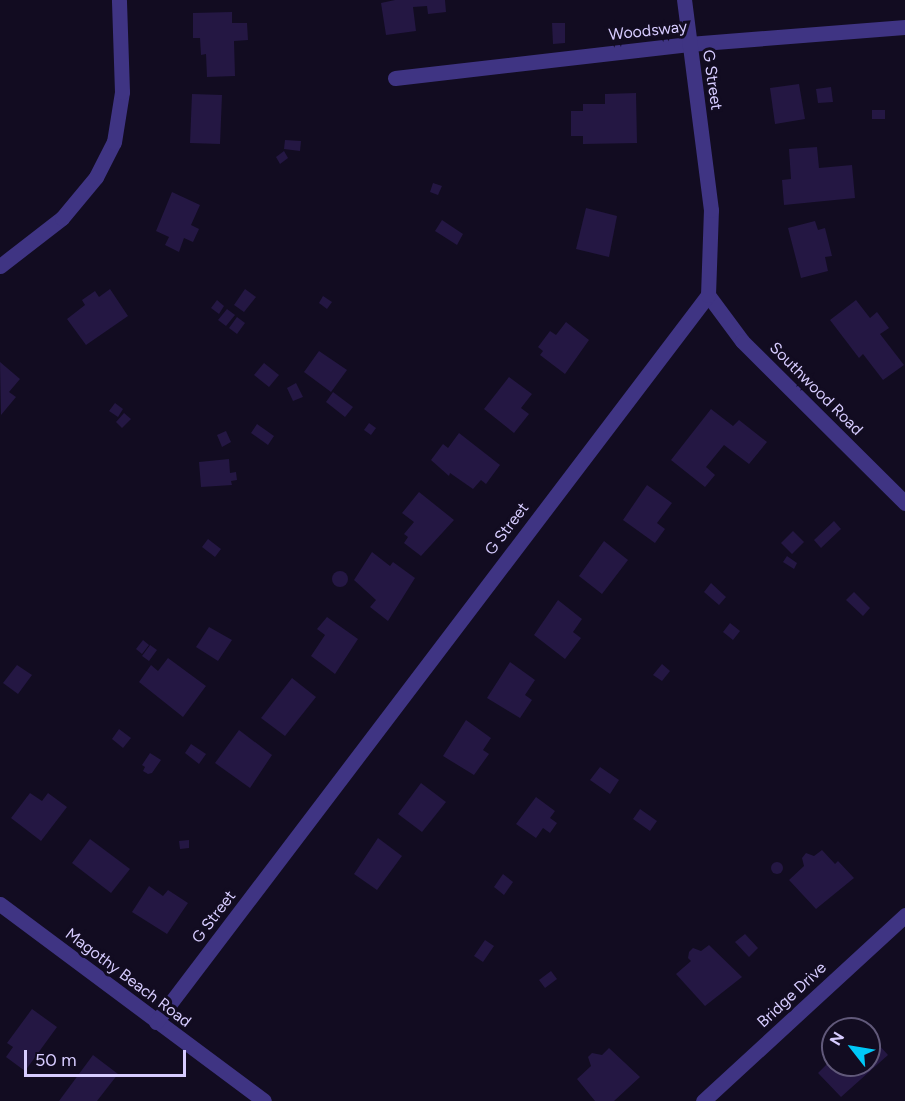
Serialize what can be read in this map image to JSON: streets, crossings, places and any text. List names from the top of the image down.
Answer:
{
  "streets": {
    "street": [
      "Woodsway",
      "G Street",
      "Southwood Road",
      "Magothy Beach Road",
      "Bridge Drive"
    ]
  },
  "crossings": [
    ["Woodsway", "G Street"],
    ["G Street", "Southwood Road"],
    ["G Street", "Magothy Beach Road"]
  ],
  "scale_bar": "50 m",
  "north": "top left"
}
